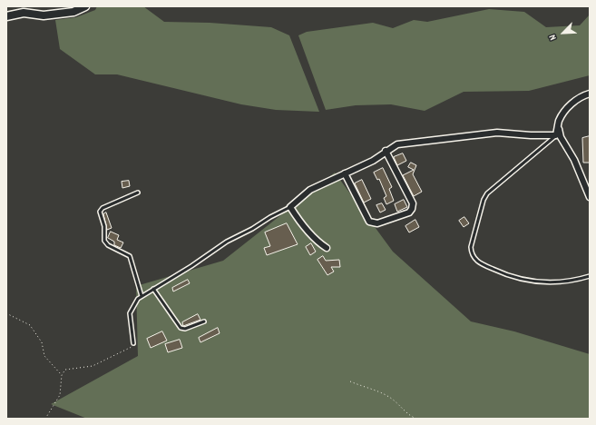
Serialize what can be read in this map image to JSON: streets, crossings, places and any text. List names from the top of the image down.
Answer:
{
  "north": "bottom left"
}
